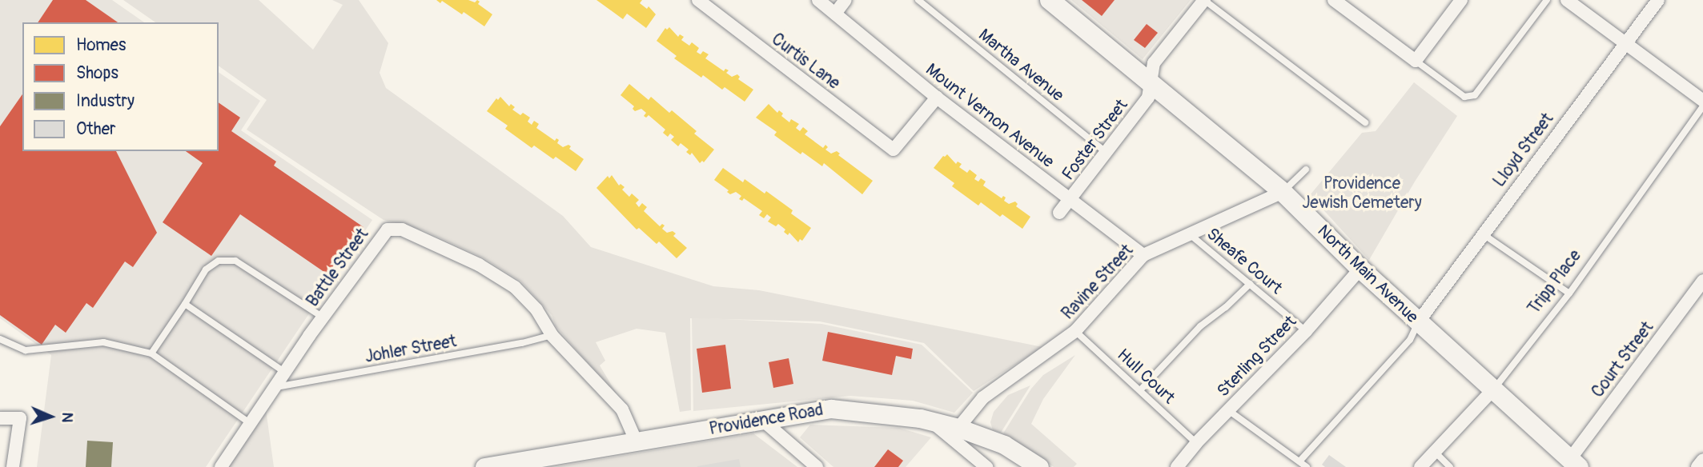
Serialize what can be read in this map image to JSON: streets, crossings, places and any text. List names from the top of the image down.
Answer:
{
  "streets": {
    "main road": ["North Main Avenue", "Providence Road"],
    "street": [
      "Curtis Lane",
      "Mount Vernon Avenue",
      "Foster Street",
      "Lloyd Street",
      "Battle Street",
      "Ravine Street",
      "Tripp Place",
      "Sterling Street",
      "Court Street"
    ],
    "lane": [
      "Martha Avenue",
      "Sheafe Court",
      "Johler Street",
      "Hull Court"
    ]
  },
  "crossings": [
    ["Curtis Lane", "Mount Vernon Avenue"],
    ["Martha Avenue", "Foster Street"],
    ["Mount Vernon Avenue", "Foster Street"],
    ["Mount Vernon Avenue", "Ravine Street"],
    ["Foster Street", "North Main Avenue"],
    ["Lloyd Street", "North Main Avenue"],
    ["Sheafe Court", "Ravine Street"],
    ["Sheafe Court", "Sterling Street"],
    ["Battle Street", "Johler Street"],
    ["North Main Avenue", "Ravine Street"],
    ["North Main Avenue", "Tripp Place"],
    ["North Main Avenue", "Sterling Street"],
    ["North Main Avenue", "Court Street"],
    ["Ravine Street", "Hull Court"],
    ["Ravine Street", "Providence Road"],
    ["Sterling Street", "Hull Court"]
  ],
  "parks": ["Providence Jewish Cemetery"],
  "legend": [
    "Homes",
    "Shops",
    "Industry",
    "Other"
  ],
  "north": "right"
}
